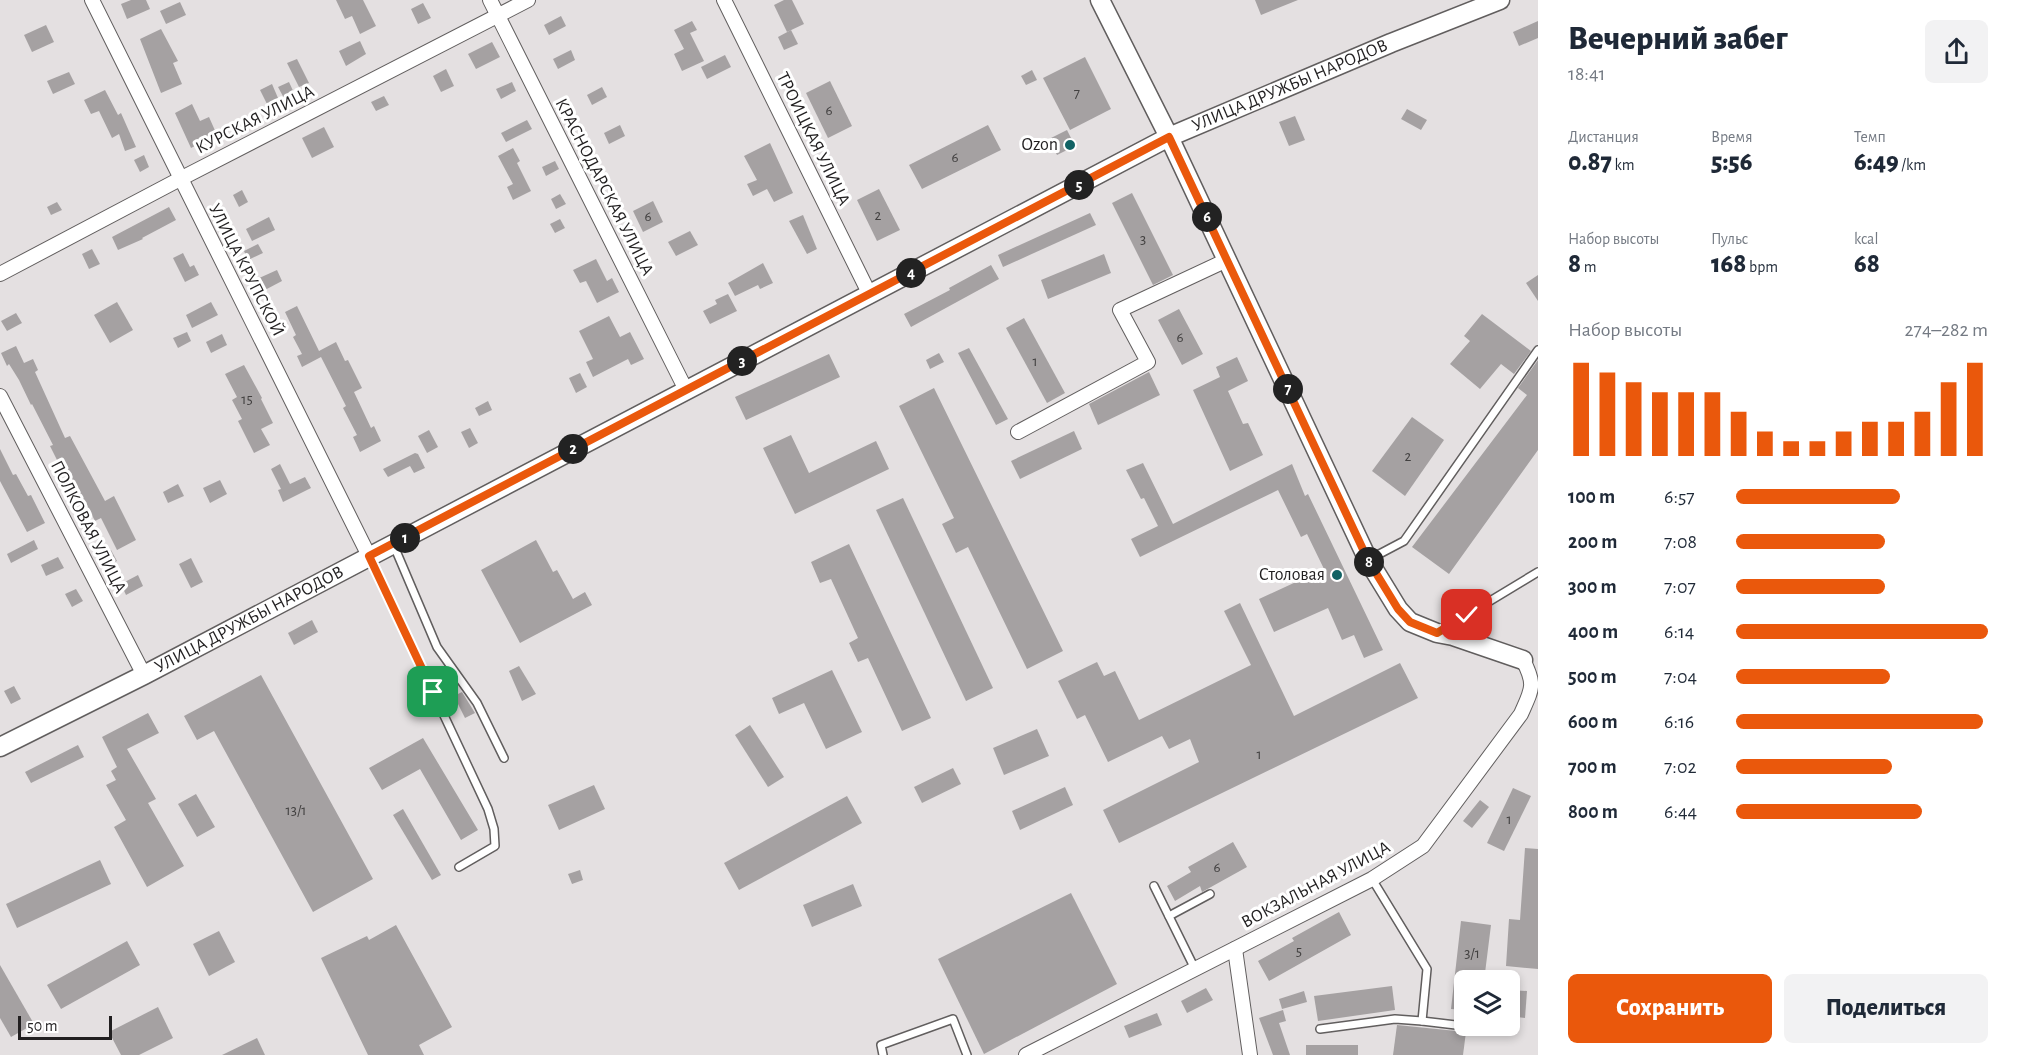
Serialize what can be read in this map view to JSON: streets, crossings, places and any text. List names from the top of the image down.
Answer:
{
  "streets": {
    "street": [
      "УЛИЦА ДРУЖБЫ НАРОДОВ",
      "КУРСКАЯ УЛИЦА",
      "ТРОИЦКАЯ УЛИЦА",
      "КРАСНОДАРСКАЯ УЛИЦА",
      "УЛИЦА КРУПСКОЙ",
      "ПОЛКОВАЯ УЛИЦА",
      "ВОКЗАЛЬНАЯ УЛИЦА"
    ]
  },
  "crossings": [
    ["УЛИЦА ДРУЖБЫ НАРОДОВ", "ТРОИЦКАЯ УЛИЦА"],
    ["УЛИЦА ДРУЖБЫ НАРОДОВ", "КРАСНОДАРСКАЯ УЛИЦА"],
    ["УЛИЦА ДРУЖБЫ НАРОДОВ", "УЛИЦА КРУПСКОЙ"],
    ["УЛИЦА ДРУЖБЫ НАРОДОВ", "ПОЛКОВАЯ УЛИЦА"],
    ["КУРСКАЯ УЛИЦА", "КРАСНОДАРСКАЯ УЛИЦА"],
    ["КУРСКАЯ УЛИЦА", "УЛИЦА КРУПСКОЙ"]
  ],
  "places": ["Ozon", "Столовая"],
  "house_numbers": [
    "7",
    "6",
    "6",
    "2",
    "6",
    "3",
    "6",
    "1",
    "15",
    "2",
    "1",
    "13/1",
    "1",
    "6",
    "5",
    "3/1"
  ],
  "scale_bar": "50 m",
  "page": {
    "heading": ["Вечерний забег", "18:41"],
    "stats": [
      ["Дистанция", "0.87 km"],
      ["Время", "5:56"],
      ["Темп", "6:49 /km"],
      ["Набор высоты", "8 m"],
      ["Пульс", "168 bpm"],
      ["kcal", "68"]
    ],
    "pins": [
      "5",
      "6",
      "4",
      "3",
      "7",
      "2",
      "1",
      "8"
    ],
    "chart": ["Набор высоты", "274–282 m"],
    "list": [
      {
        "name": "100 m",
        "note": "6:57"
      },
      {
        "name": "200 m",
        "note": "7:08"
      },
      {
        "name": "300 m",
        "note": "7:07"
      },
      {
        "name": "400 m",
        "note": "6:14"
      },
      {
        "name": "500 m",
        "note": "7:04"
      },
      {
        "name": "600 m",
        "note": "6:16"
      },
      {
        "name": "700 m",
        "note": "7:02"
      },
      {
        "name": "800 m",
        "note": "6:44"
      }
    ],
    "buttons": ["Сохранить", "Поделиться"],
    "scale": "50 m"
  }
}
